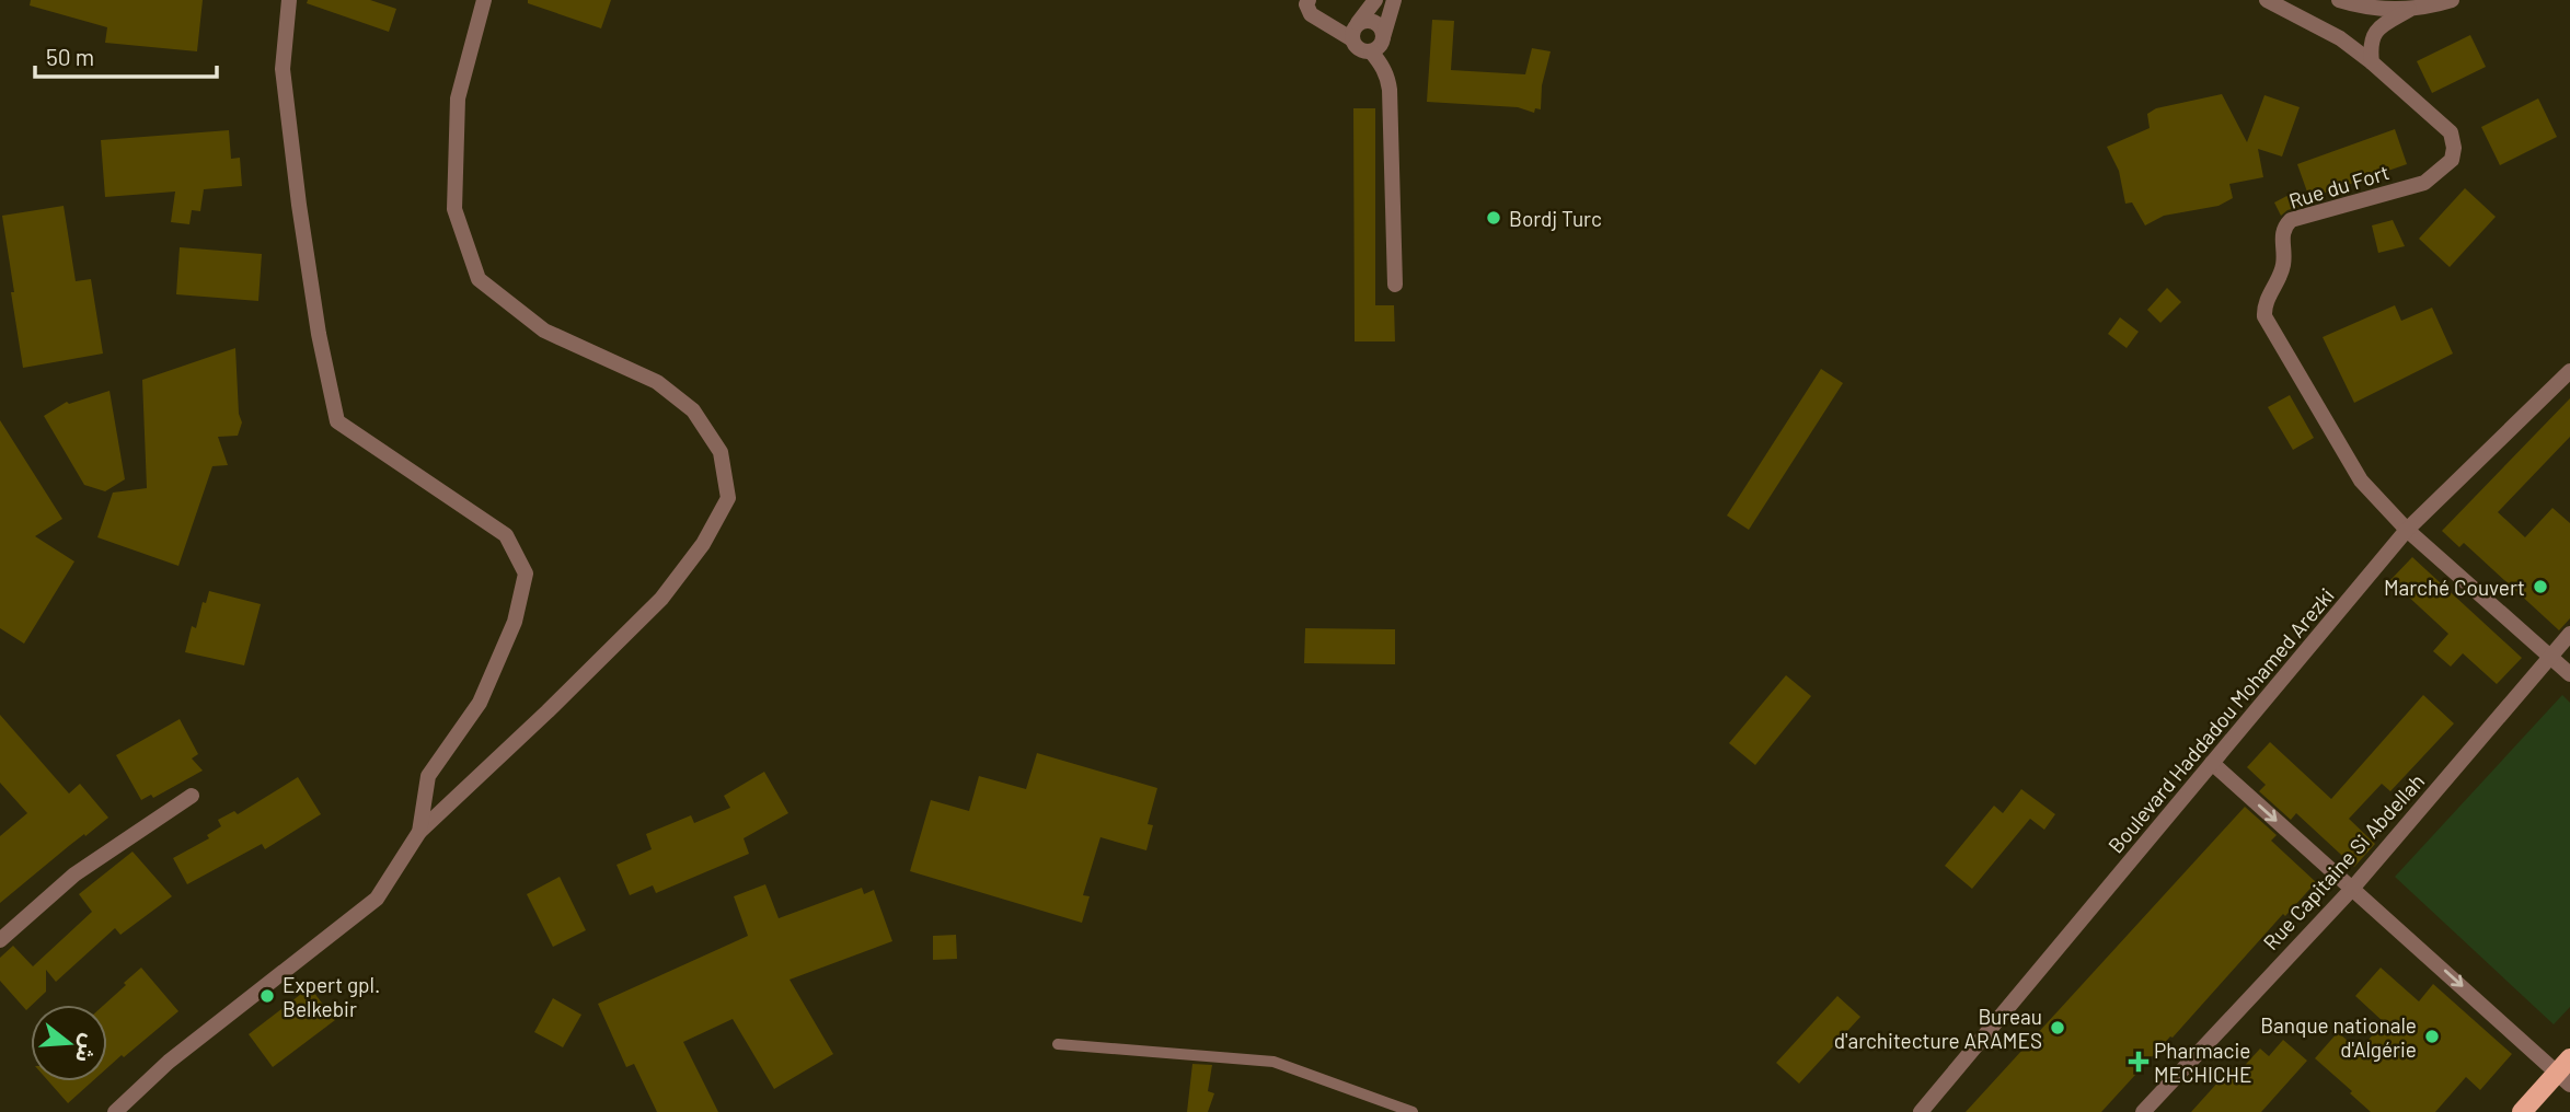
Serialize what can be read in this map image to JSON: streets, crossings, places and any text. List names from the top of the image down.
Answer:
{
  "streets": {
    "street": ["Rue du Fort", "Boulevard Haddadou Mohamed Arezki", "Rue Capitaine Si Abdellah"]
  },
  "crossings": [
    ["Rue du Fort", "Boulevard Haddadou Mohamed Arezki"]
  ],
  "places": {
    "other": [
      "Bordj Turc",
      "Marché Couvert",
      "Expert gpl. Belkebir",
      "Bureau d'architecture ARAMES",
      "Banque nationale d'Algérie"
    ],
    "health": ["Pharmacie MECHICHE"]
  },
  "scale_bar": "50 m",
  "north": "right"
}
